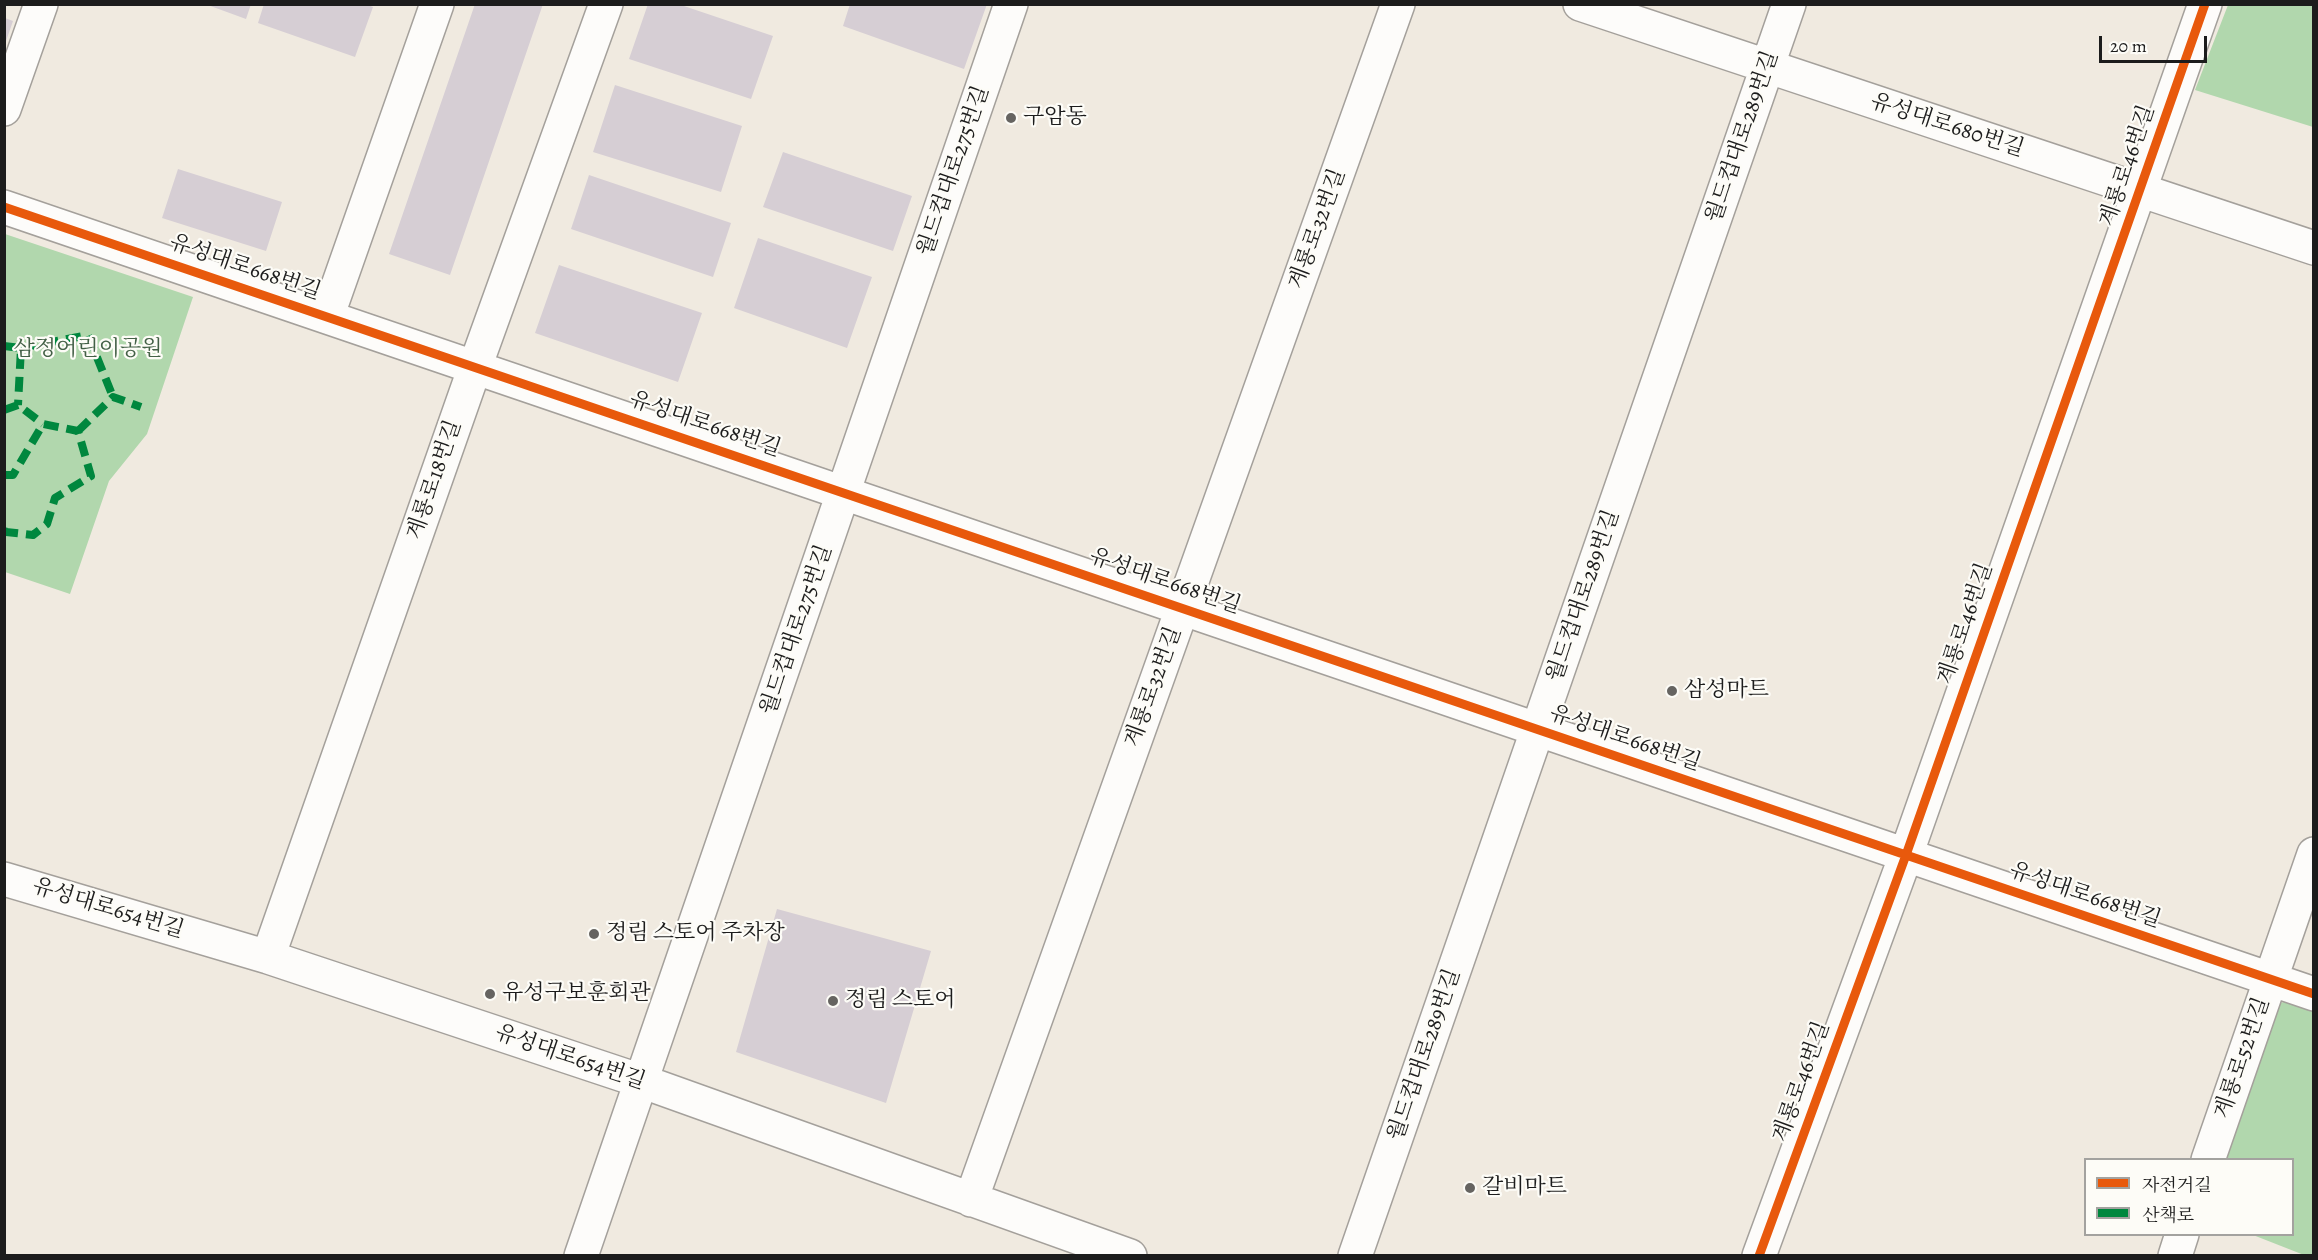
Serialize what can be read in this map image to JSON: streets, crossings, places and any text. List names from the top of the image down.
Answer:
{
  "streets": {
    "street": [
      "유성대로680번길",
      "월드컵대로289번길",
      "계룡로46번길",
      "월드컵대로275번길",
      "계룡로32번길",
      "유성대로668번길",
      "계룡로18번길",
      "유성대로654번길",
      "계룡로52번길"
    ]
  },
  "crossings": [
    ["유성대로680번길", "월드컵대로289번길"],
    ["유성대로680번길", "계룡로46번길"],
    ["월드컵대로289번길", "유성대로668번길"],
    ["계룡로46번길", "유성대로668번길"],
    ["월드컵대로275번길", "유성대로668번길"],
    ["월드컵대로275번길", "유성대로654번길"],
    ["계룡로32번길", "유성대로668번길"],
    ["계룡로32번길", "유성대로654번길"],
    ["유성대로668번길", "계룡로18번길"],
    ["유성대로668번길", "계룡로52번길"],
    ["계룡로18번길", "유성대로654번길"]
  ],
  "parks": ["삼정어린이공원"],
  "places": [
    "구암동",
    "삼성마트",
    "정림 스토어 주차장",
    "유성구보훈회관",
    "정림 스토어",
    "갈비마트"
  ],
  "legend": ["자전거길", "산책로"],
  "scale_bar": "20 m"
}
